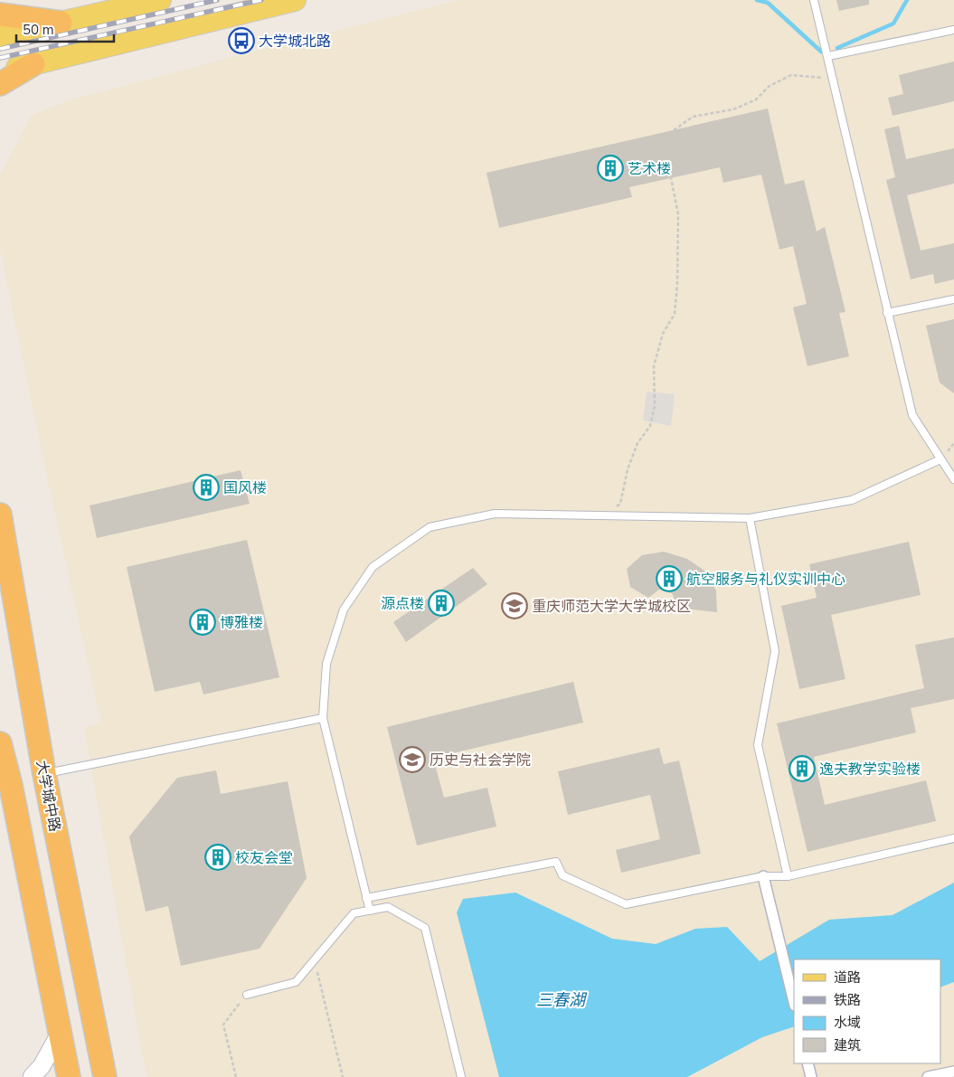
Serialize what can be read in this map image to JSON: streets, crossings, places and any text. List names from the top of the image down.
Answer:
{
  "streets": {
    "highway": ["大学城中路"]
  },
  "water": ["三春湖"],
  "places": {
    "bus stop": ["大学城北路"],
    "building": [
      "艺术楼",
      "国风楼",
      "航空服务与礼仪实训中心",
      "源点楼",
      "博雅楼",
      "逸夫教学实验楼",
      "校友会堂"
    ],
    "school or university": ["重庆师范大学大学城校区", "历史与社会学院"]
  },
  "legend": [
    "道路",
    "铁路",
    "水域",
    "建筑"
  ],
  "scale_bar": "50 m"
}
